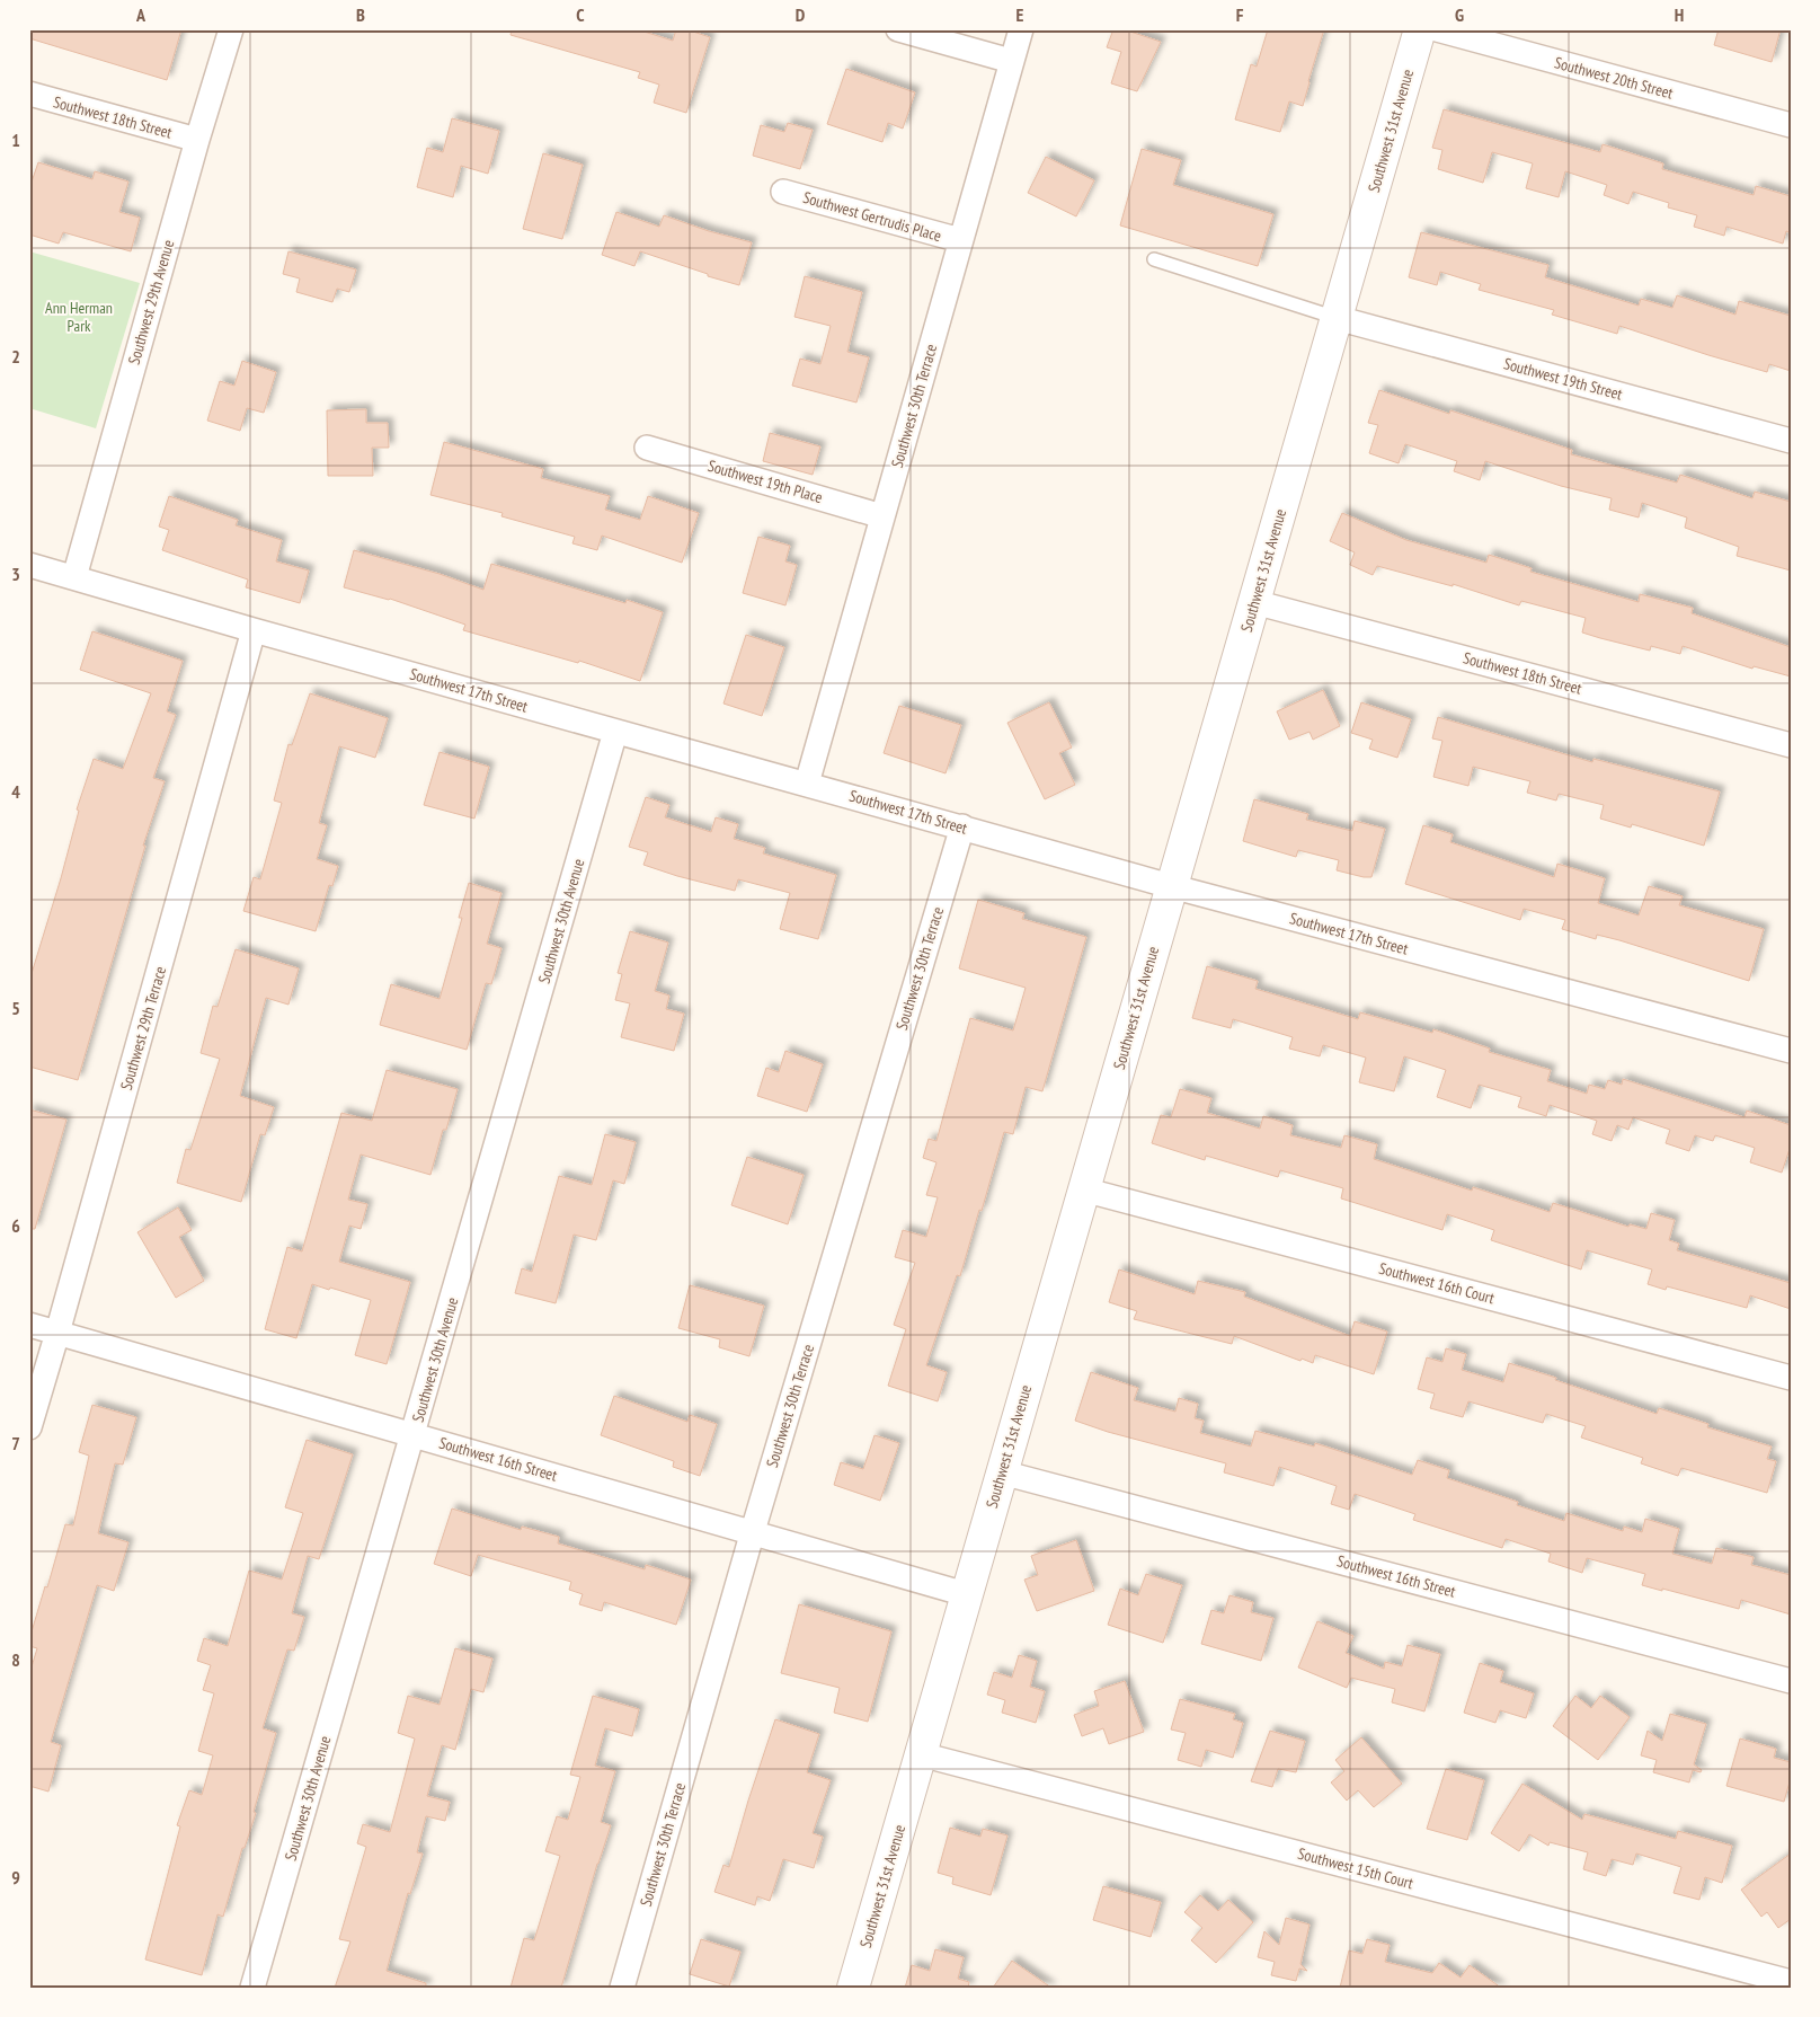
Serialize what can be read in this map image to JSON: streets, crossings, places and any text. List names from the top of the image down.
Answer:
{
  "streets": {
    "street": [
      "Southwest 20th Street",
      "Southwest 18th Street",
      "Southwest 31st Avenue",
      "Southwest Gertrudis Place",
      "Southwest 29th Avenue",
      "Southwest 19th Street",
      "Southwest 30th Terrace",
      "Southwest 19th Place",
      "Southwest 17th Street",
      "Southwest 30th Avenue",
      "Southwest 29th Terrace",
      "Southwest 16th Court",
      "Southwest 16th Street",
      "Southwest 15th Court"
    ]
  },
  "crossings": [
    ["Southwest 18th Street", "Southwest 31st Avenue"],
    ["Southwest 18th Street", "Southwest 29th Avenue"],
    ["Southwest 31st Avenue", "Southwest 19th Street"],
    ["Southwest 31st Avenue", "Southwest 17th Street"],
    ["Southwest 31st Avenue", "Southwest 16th Court"],
    ["Southwest 31st Avenue", "Southwest 16th Street"],
    ["Southwest 31st Avenue", "Southwest 15th Court"],
    ["Southwest Gertrudis Place", "Southwest 30th Terrace"],
    ["Southwest 29th Avenue", "Southwest 17th Street"],
    ["Southwest 30th Terrace", "Southwest 19th Place"],
    ["Southwest 30th Terrace", "Southwest 17th Street"],
    ["Southwest 30th Terrace", "Southwest 16th Street"],
    ["Southwest 17th Street", "Southwest 30th Avenue"],
    ["Southwest 17th Street", "Southwest 29th Terrace"],
    ["Southwest 30th Avenue", "Southwest 16th Street"],
    ["Southwest 29th Terrace", "Southwest 16th Street"]
  ],
  "parks": ["Ann Herman Park"],
  "grid": {
    "columns": [
      "A",
      "B",
      "C",
      "D",
      "E",
      "F",
      "G",
      "H"
    ],
    "rows": [
      "1",
      "2",
      "3",
      "4",
      "5",
      "6",
      "7",
      "8",
      "9"
    ]
  }
}
